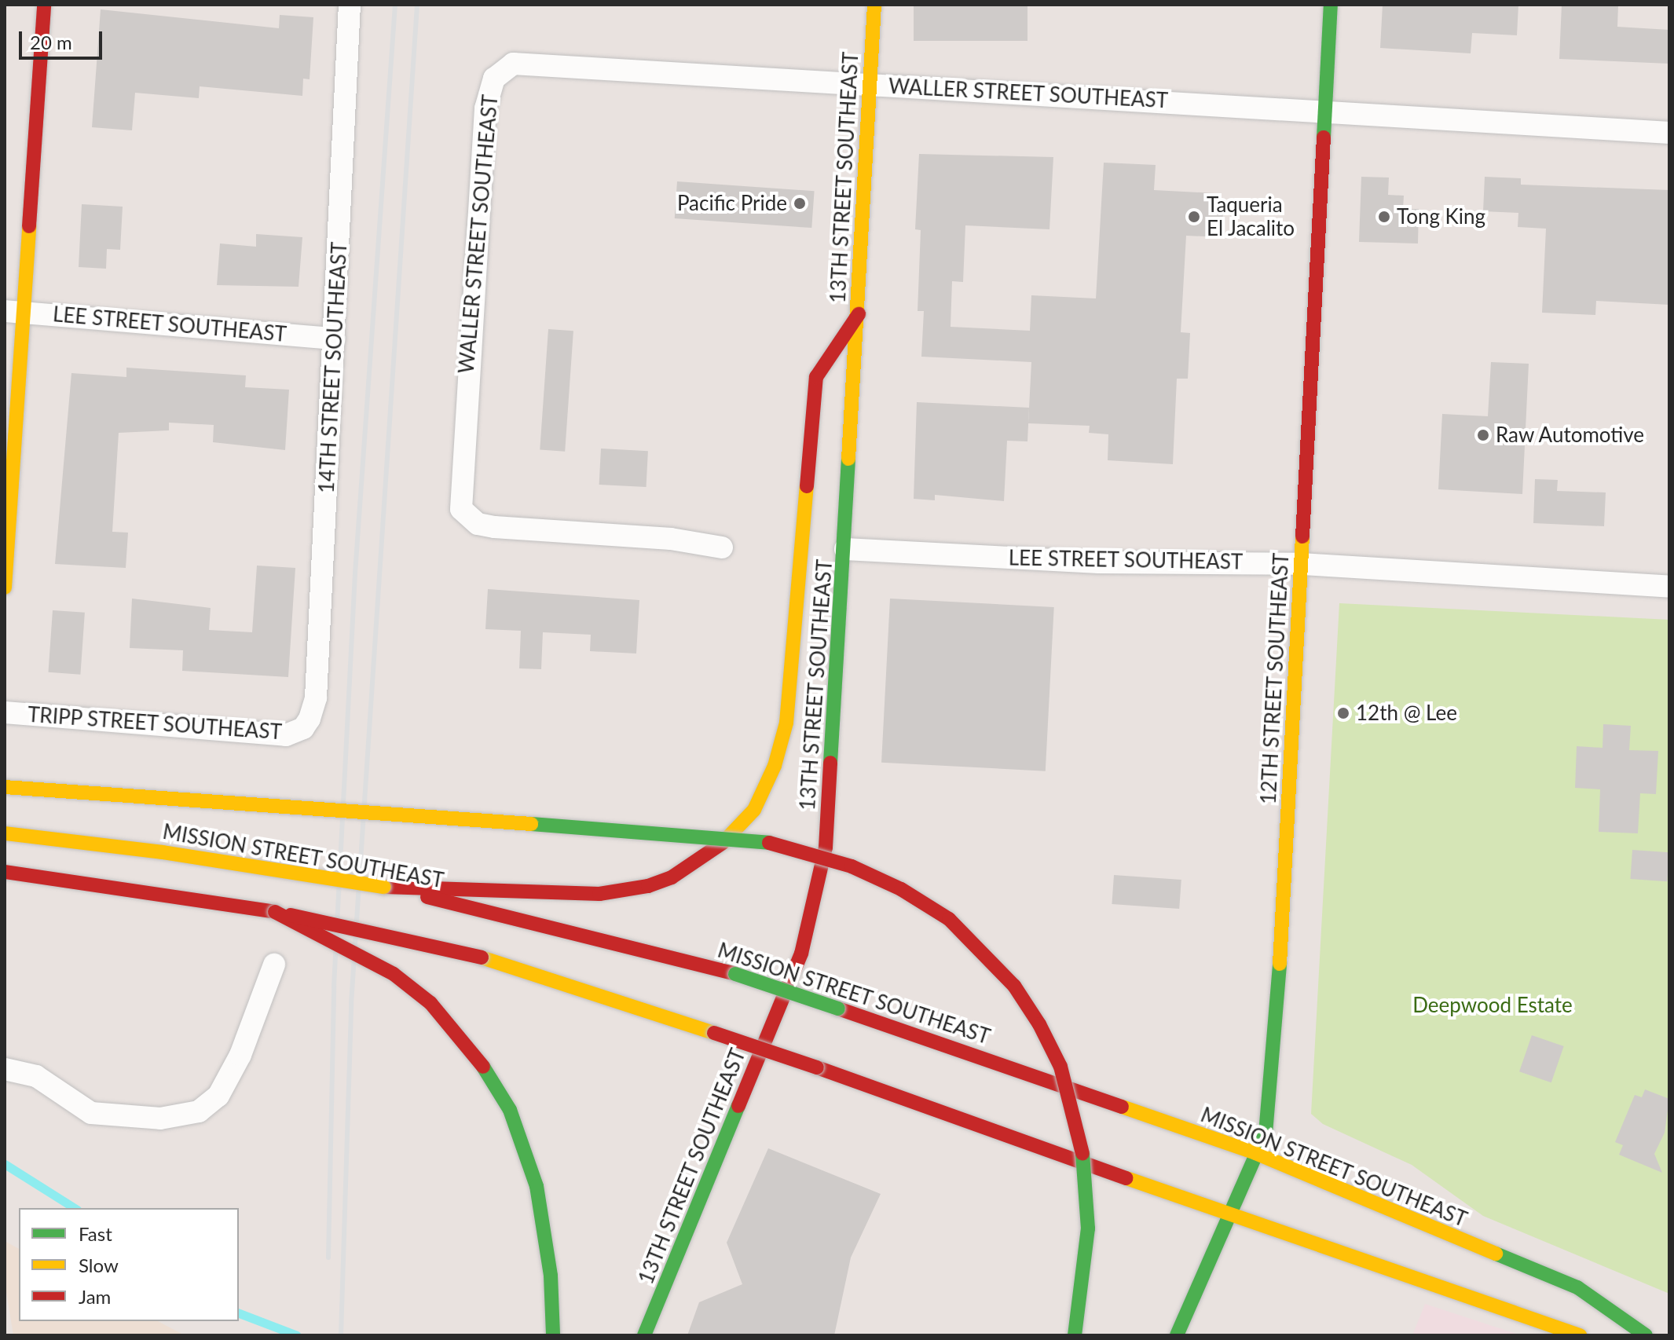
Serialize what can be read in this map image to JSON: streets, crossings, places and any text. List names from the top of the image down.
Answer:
{
  "streets": {
    "main road": ["13TH STREET SOUTHEAST", "12TH STREET SOUTHEAST", "MISSION STREET SOUTHEAST"],
    "street": [
      "WALLER STREET SOUTHEAST",
      "LEE STREET SOUTHEAST",
      "14TH STREET SOUTHEAST",
      "TRIPP STREET SOUTHEAST"
    ]
  },
  "crossings": [
    ["WALLER STREET SOUTHEAST", "13TH STREET SOUTHEAST"],
    ["WALLER STREET SOUTHEAST", "12TH STREET SOUTHEAST"],
    ["13TH STREET SOUTHEAST", "LEE STREET SOUTHEAST"],
    ["LEE STREET SOUTHEAST", "14TH STREET SOUTHEAST"],
    ["LEE STREET SOUTHEAST", "12TH STREET SOUTHEAST"],
    ["14TH STREET SOUTHEAST", "TRIPP STREET SOUTHEAST"],
    ["12TH STREET SOUTHEAST", "MISSION STREET SOUTHEAST"]
  ],
  "parks": ["Deepwood Estate"],
  "places": [
    "Pacific Pride",
    "Taqueria El Jacalito",
    "Tong King",
    "Raw Automotive",
    "12th @ Lee"
  ],
  "legend": ["Fast", "Slow", "Jam"],
  "scale_bar": "20 m"
}
